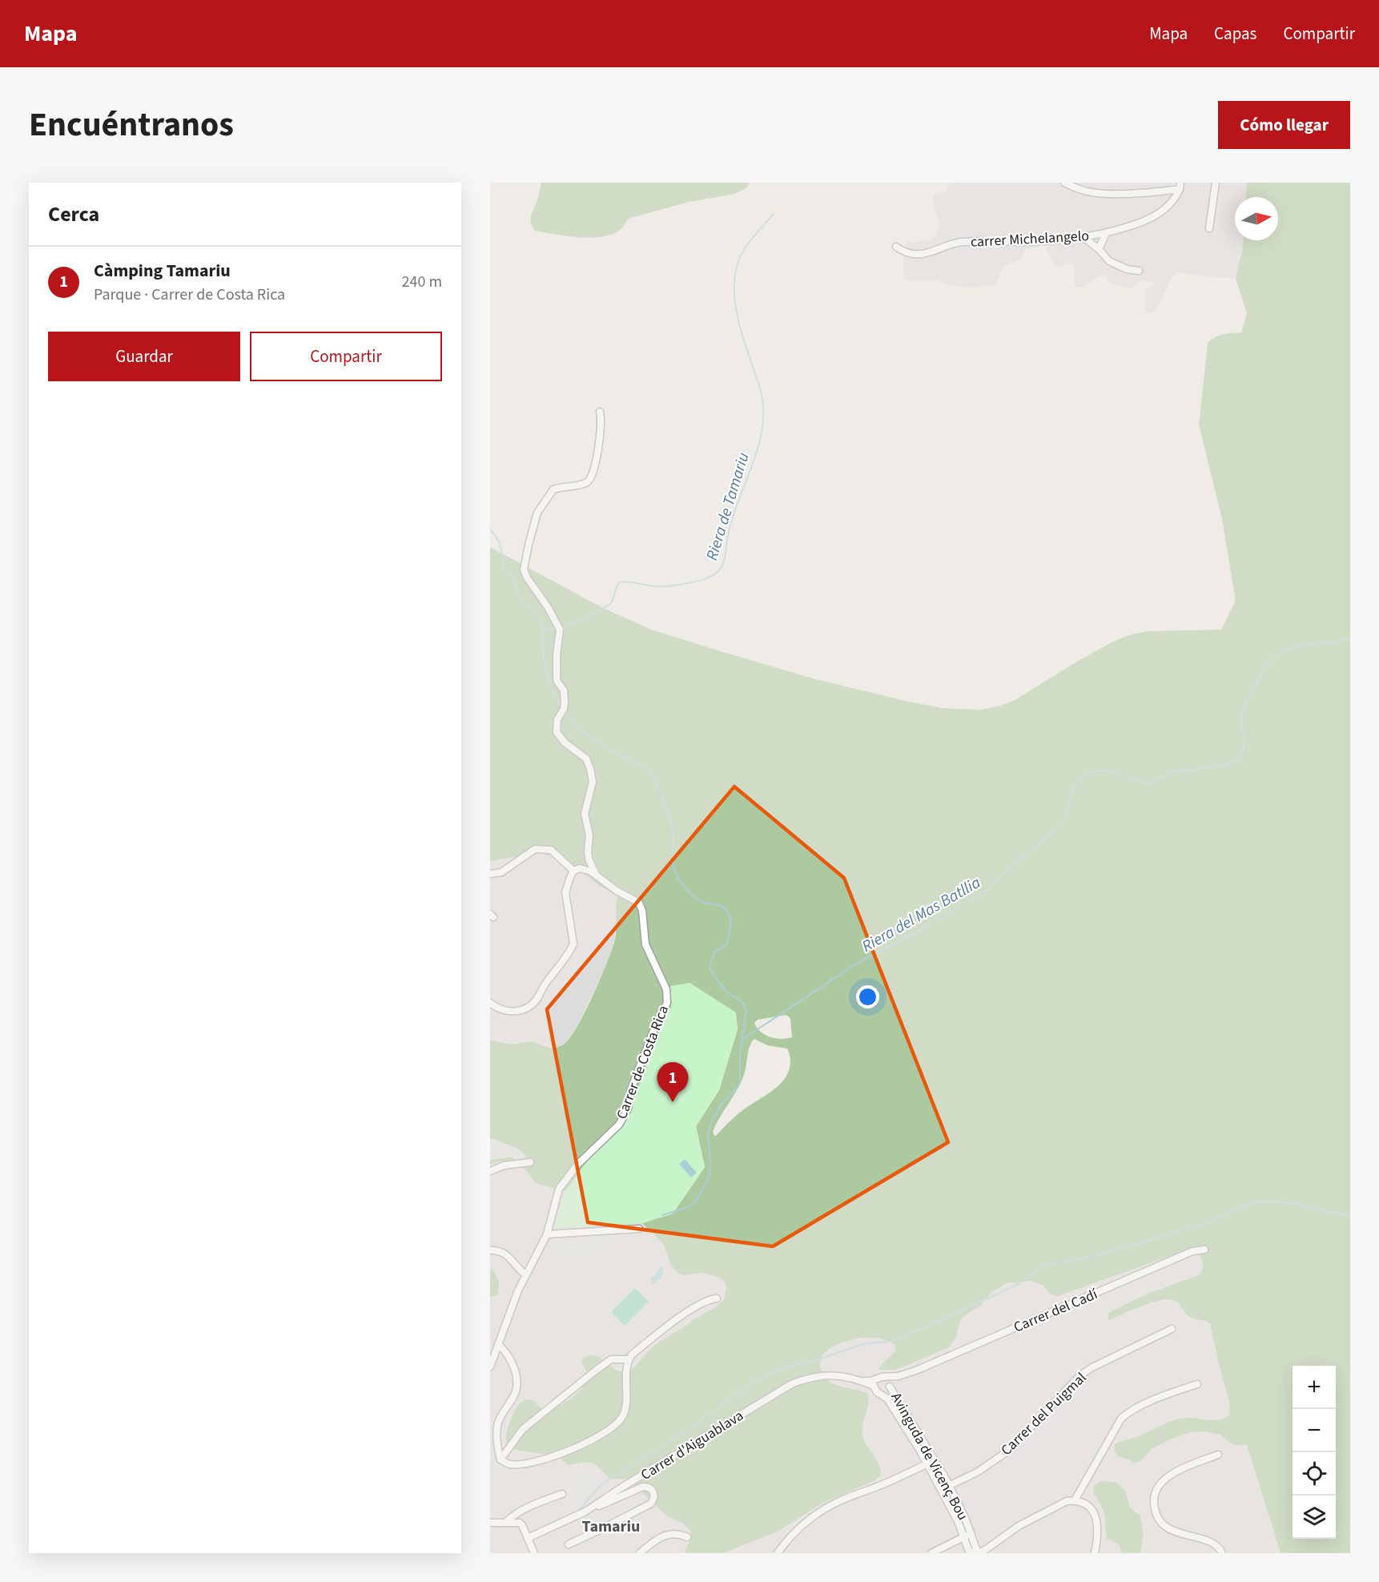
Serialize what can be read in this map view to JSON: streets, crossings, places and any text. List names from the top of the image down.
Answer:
{
  "streets": {
    "street": [
      "carrer Michelangelo",
      "Carrer de Costa Rica",
      "Carrer del Cadí",
      "Carrer del Puigmal",
      "Carrer d'Aiguablava",
      "Avinguda de Vicenç Bou"
    ]
  },
  "crossings": [
    ["Carrer del Cadí", "Carrer d'Aiguablava"],
    ["Carrer del Cadí", "Avinguda de Vicenç Bou"],
    ["Carrer del Puigmal", "Avinguda de Vicenç Bou"],
    ["Carrer d'Aiguablava", "Avinguda de Vicenç Bou"]
  ],
  "districts": ["Tamariu"],
  "water": ["Riera de Tamariu", "Riera del Mas Batllia"],
  "north": "right",
  "page": {
    "header": "Mapa",
    "nav": ["Mapa", "Capas", "Compartir"],
    "title": "Encuéntranos",
    "buttons": [
      "Cómo llegar",
      ["Guardar", "Compartir"]
    ],
    "heading": "Cerca",
    "list": [
      {
        "mark": "1",
        "name": "Càmping Tamariu",
        "note": "Parque · Carrer de Costa Rica",
        "value": "240 m"
      }
    ],
    "pins": "1",
    "map_buttons": ["+", "−"]
  }
}
